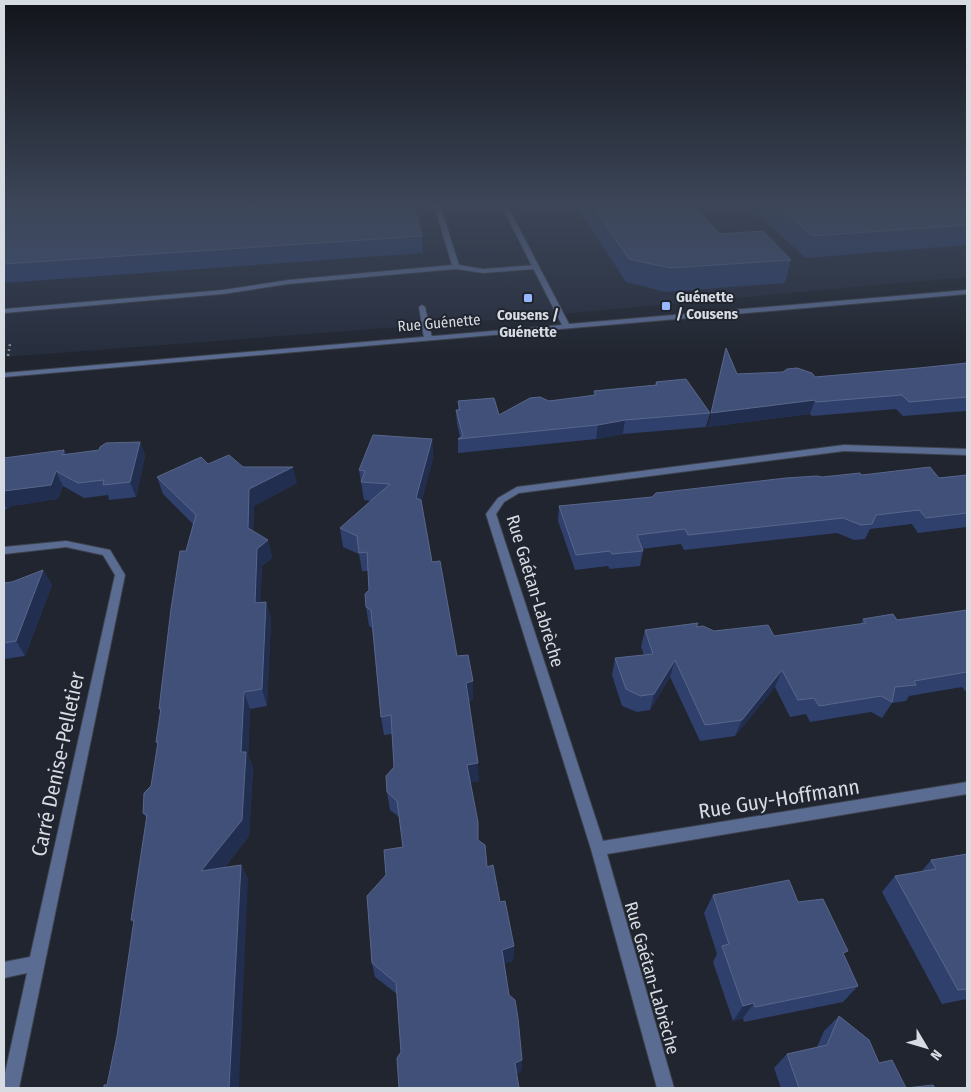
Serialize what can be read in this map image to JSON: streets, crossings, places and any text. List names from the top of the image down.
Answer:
{
  "streets": {
    "street": [
      "Rue Guénette",
      "Rue Gaétan-Labrèche",
      "Carré Denise-Pelletier",
      "Rue Guy-Hoffmann"
    ]
  },
  "crossings": [
    ["Rue Gaétan-Labrèche", "Rue Guy-Hoffmann"]
  ],
  "places": {
    "transit": ["Cousens / Guénette", "Guénette / Cousens"]
  },
  "north": "bottom right"
}
